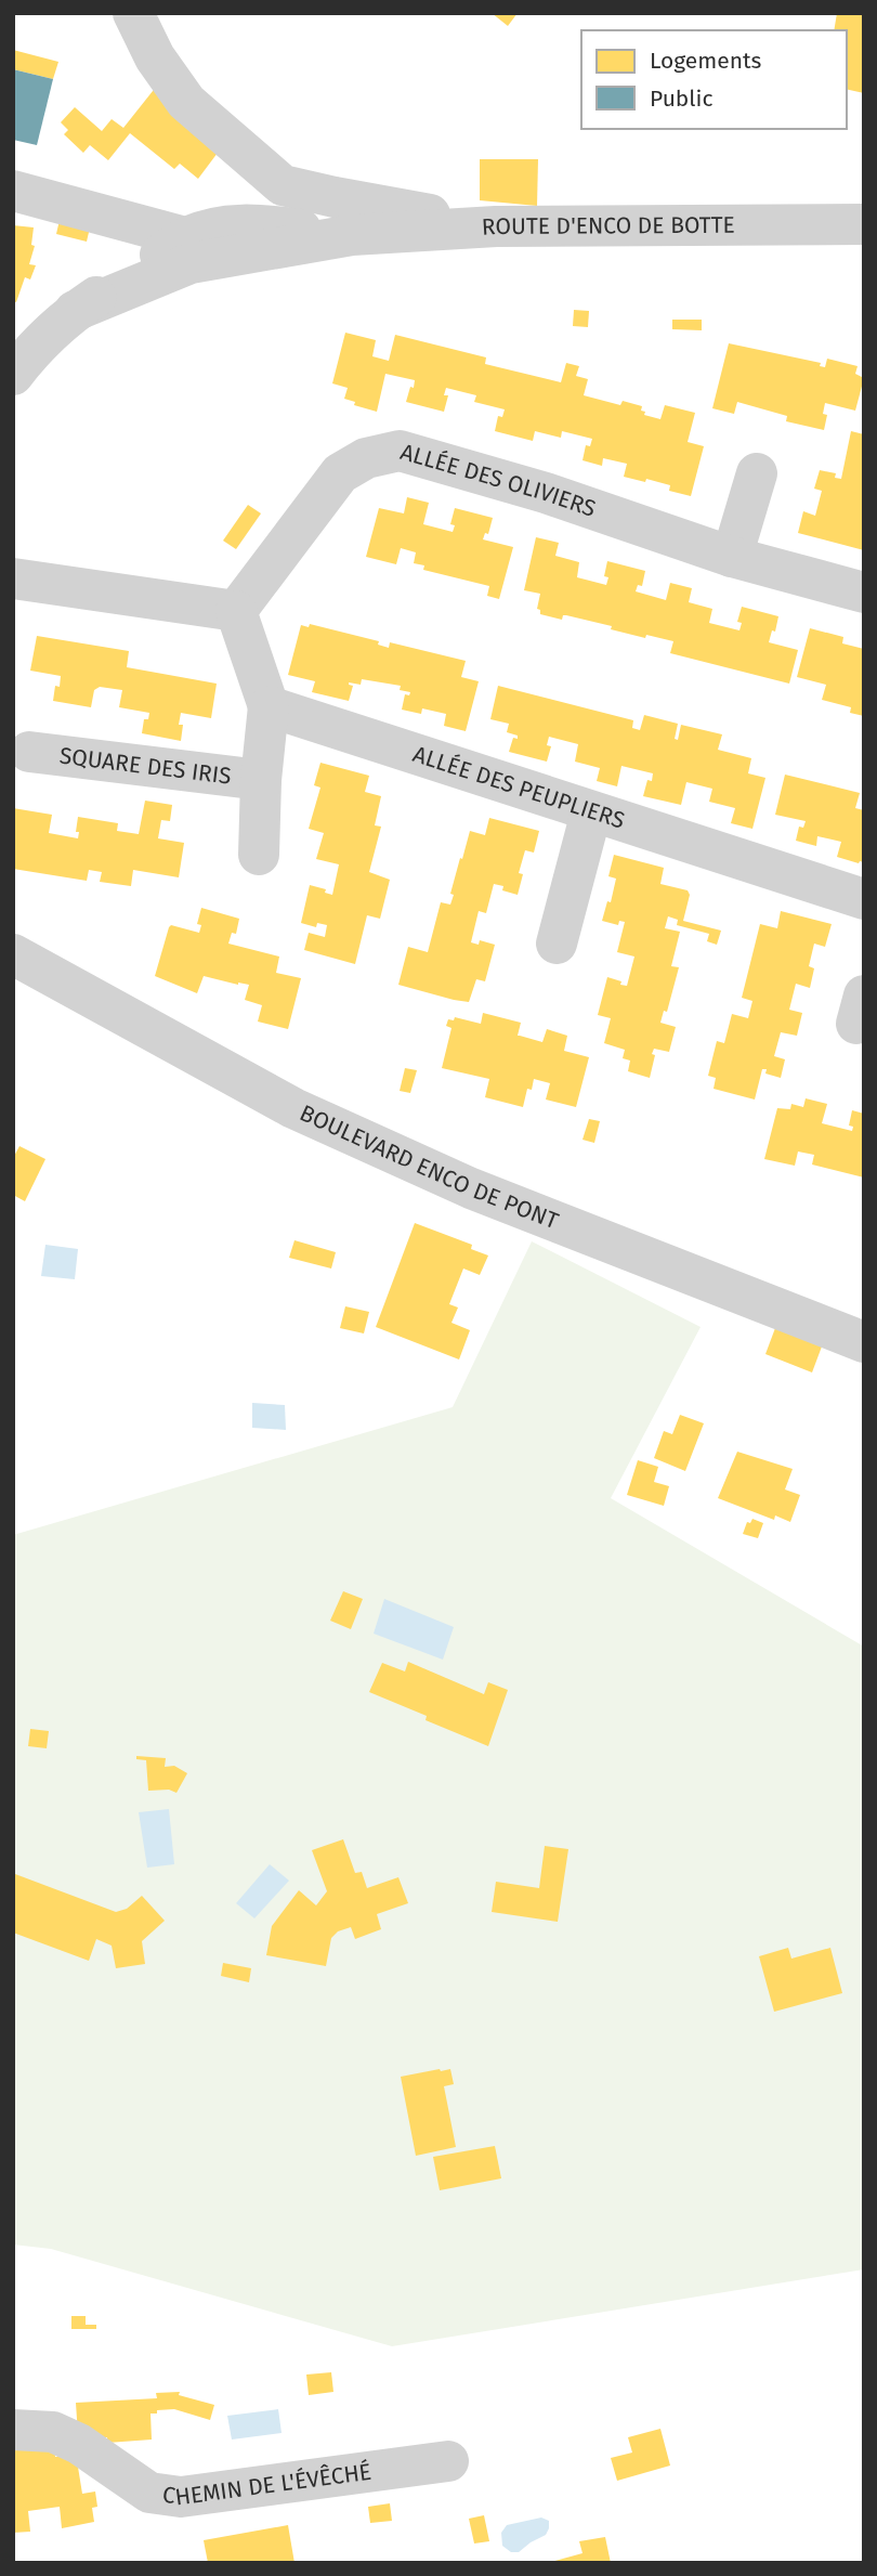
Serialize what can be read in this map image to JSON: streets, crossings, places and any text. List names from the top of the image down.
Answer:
{
  "streets": {
    "street": [
      "ROUTE D'ENCO DE BOTTE",
      "ALLÉE DES OLIVIERS",
      "SQUARE DES IRIS",
      "ALLÉE DES PEUPLIERS",
      "BOULEVARD ENCO DE PONT",
      "CHEMIN DE L'ÉVÊCHÉ"
    ]
  },
  "legend": ["Logements", "Public"]
}
